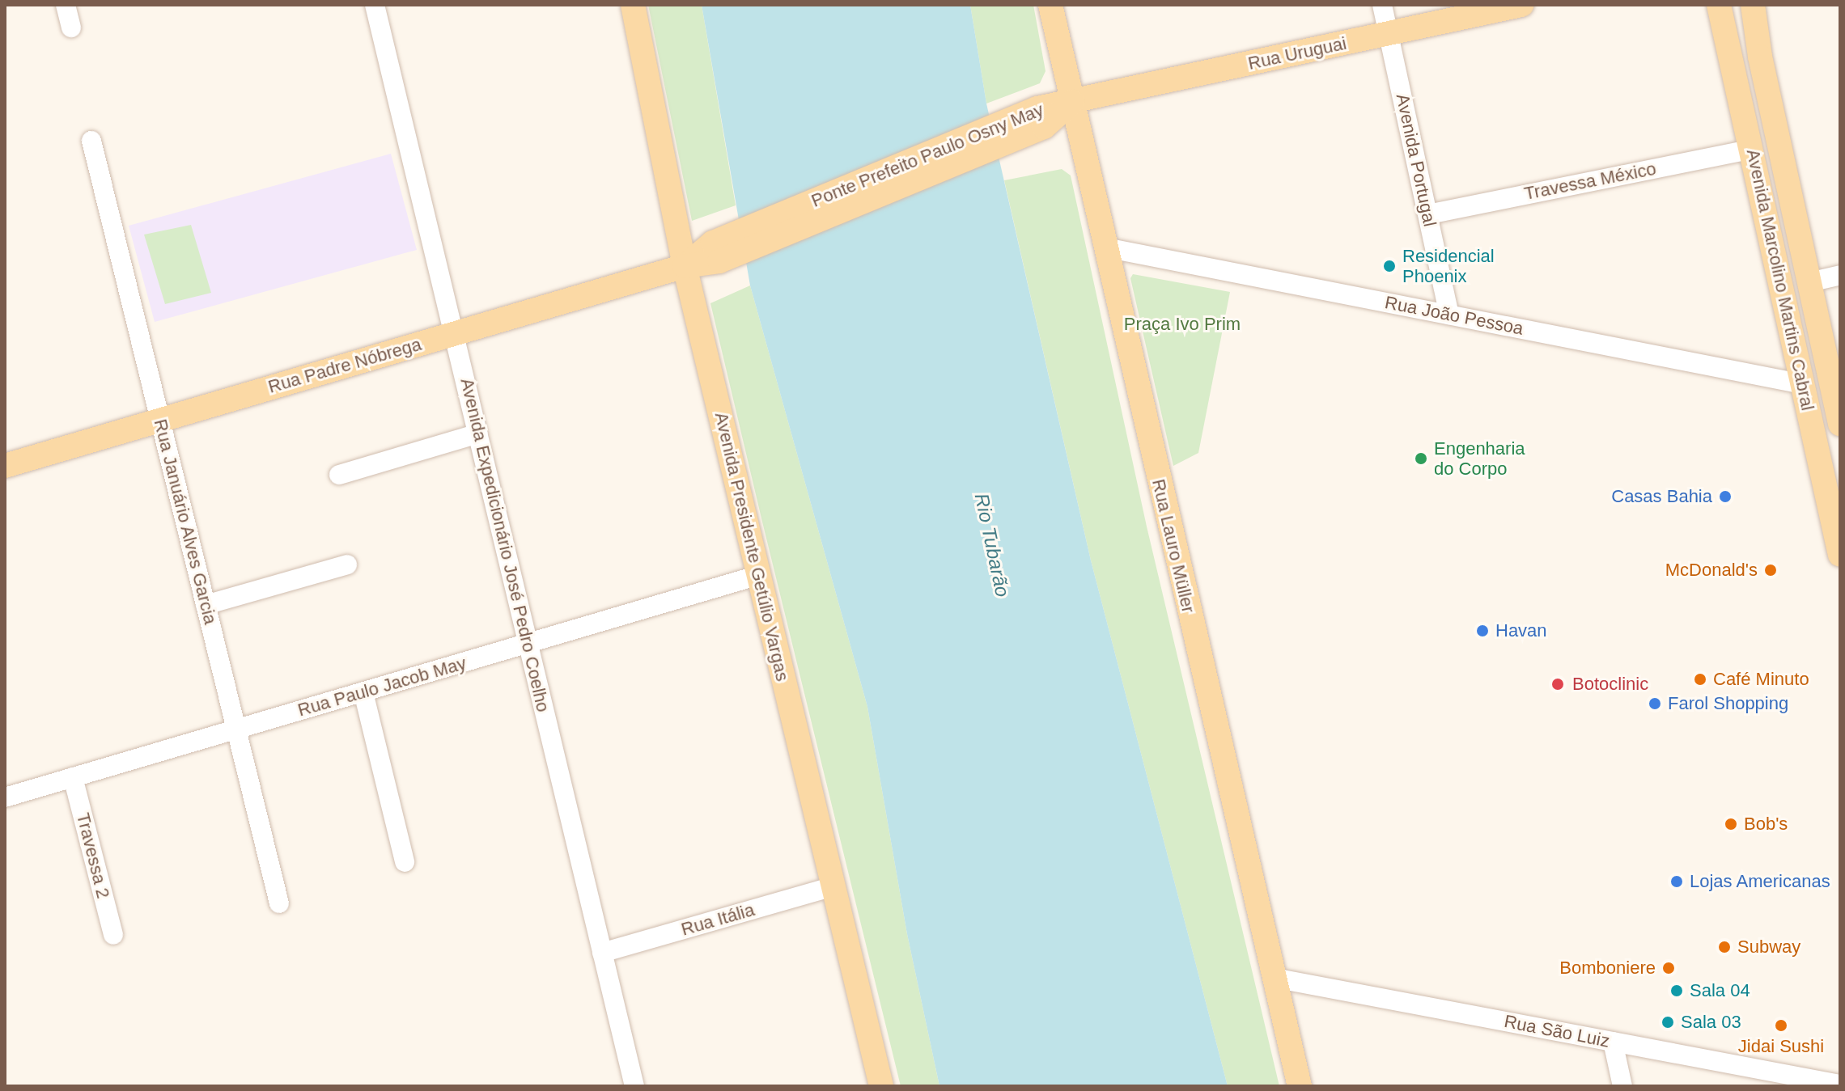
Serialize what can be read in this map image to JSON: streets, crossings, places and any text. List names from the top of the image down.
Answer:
{
  "streets": {
    "main road": [
      "Rua Uruguai",
      "Ponte Prefeito Paulo Osny May",
      "Avenida Marcolino Martins Cabral",
      "Rua Padre Nóbrega",
      "Rua Lauro Müller",
      "Avenida Presidente Getúlio Vargas"
    ],
    "street": [
      "Avenida Portugal",
      "Travessa México",
      "Rua João Pessoa",
      "Rua Januário Alves Garcia",
      "Avenida Expedicionário José Pedro Coelho",
      "Rua Paulo Jacob May",
      "Travessa 2",
      "Rua Itália",
      "Rua São Luiz"
    ]
  },
  "crossings": [
    ["Rua Uruguai", "Ponte Prefeito Paulo Osny May"],
    ["Rua Uruguai", "Avenida Portugal"],
    ["Rua Uruguai", "Rua Lauro Müller"],
    ["Ponte Prefeito Paulo Osny May", "Rua Padre Nóbrega"],
    ["Ponte Prefeito Paulo Osny May", "Rua Lauro Müller"],
    ["Ponte Prefeito Paulo Osny May", "Avenida Presidente Getúlio Vargas"],
    ["Avenida Portugal", "Travessa México"],
    ["Avenida Portugal", "Rua João Pessoa"],
    ["Travessa México", "Avenida Marcolino Martins Cabral"],
    ["Avenida Marcolino Martins Cabral", "Rua João Pessoa"],
    ["Rua João Pessoa", "Rua Lauro Müller"],
    ["Rua Padre Nóbrega", "Rua Januário Alves Garcia"],
    ["Rua Padre Nóbrega", "Avenida Expedicionário José Pedro Coelho"],
    ["Rua Padre Nóbrega", "Avenida Presidente Getúlio Vargas"],
    ["Rua Januário Alves Garcia", "Rua Paulo Jacob May"],
    ["Avenida Expedicionário José Pedro Coelho", "Rua Paulo Jacob May"],
    ["Avenida Expedicionário José Pedro Coelho", "Rua Itália"],
    ["Rua Lauro Müller", "Rua São Luiz"],
    ["Avenida Presidente Getúlio Vargas", "Rua Paulo Jacob May"],
    ["Avenida Presidente Getúlio Vargas", "Rua Itália"],
    ["Rua Paulo Jacob May", "Travessa 2"]
  ],
  "water": ["Rio Tubarão"],
  "parks": ["Praça Ivo Prim"],
  "places": [
    "Residencial Phoenix",
    "Engenharia do Corpo",
    "Casas Bahia",
    "McDonald's",
    "Havan",
    "Café Minuto",
    "Botoclinic",
    "Farol Shopping",
    "Bob's",
    "Lojas Americanas",
    "Subway",
    "Bomboniere",
    "Sala 04",
    "Sala 03",
    "Jidai Sushi"
  ]
}
